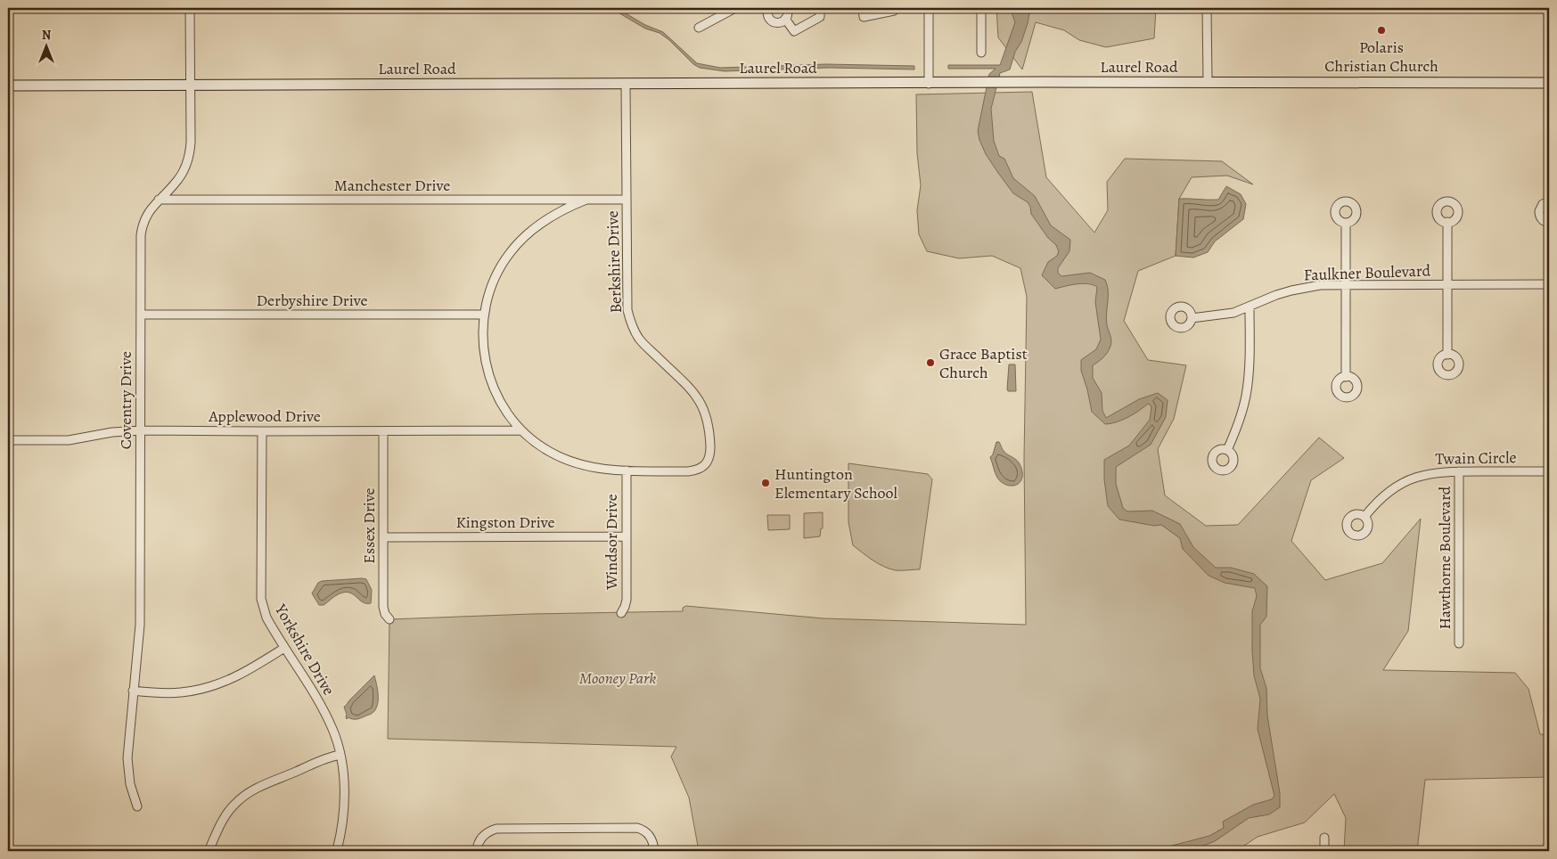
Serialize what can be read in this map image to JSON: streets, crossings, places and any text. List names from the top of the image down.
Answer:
{
  "streets": {
    "street": [
      "Laurel Road",
      "Manchester Drive",
      "Berkshire Drive",
      "Faulkner Boulevard",
      "Derbyshire Drive",
      "Coventry Drive",
      "Applewood Drive",
      "Twain Circle",
      "Kingston Drive",
      "Essex Drive",
      "Windsor Drive",
      "Hawthorne Boulevard",
      "Yorkshire Drive"
    ]
  },
  "crossings": [
    ["Laurel Road", "Berkshire Drive"],
    ["Laurel Road", "Coventry Drive"],
    ["Manchester Drive", "Berkshire Drive"],
    ["Manchester Drive", "Coventry Drive"],
    ["Berkshire Drive", "Windsor Drive"],
    ["Derbyshire Drive", "Coventry Drive"],
    ["Coventry Drive", "Applewood Drive"],
    ["Applewood Drive", "Essex Drive"],
    ["Applewood Drive", "Yorkshire Drive"],
    ["Twain Circle", "Hawthorne Boulevard"],
    ["Kingston Drive", "Essex Drive"],
    ["Kingston Drive", "Windsor Drive"]
  ],
  "parks": ["Mooney Park"],
  "places": ["Polaris Christian Church", "Grace Baptist Church", "Huntington Elementary School"],
  "north": "top"
}
